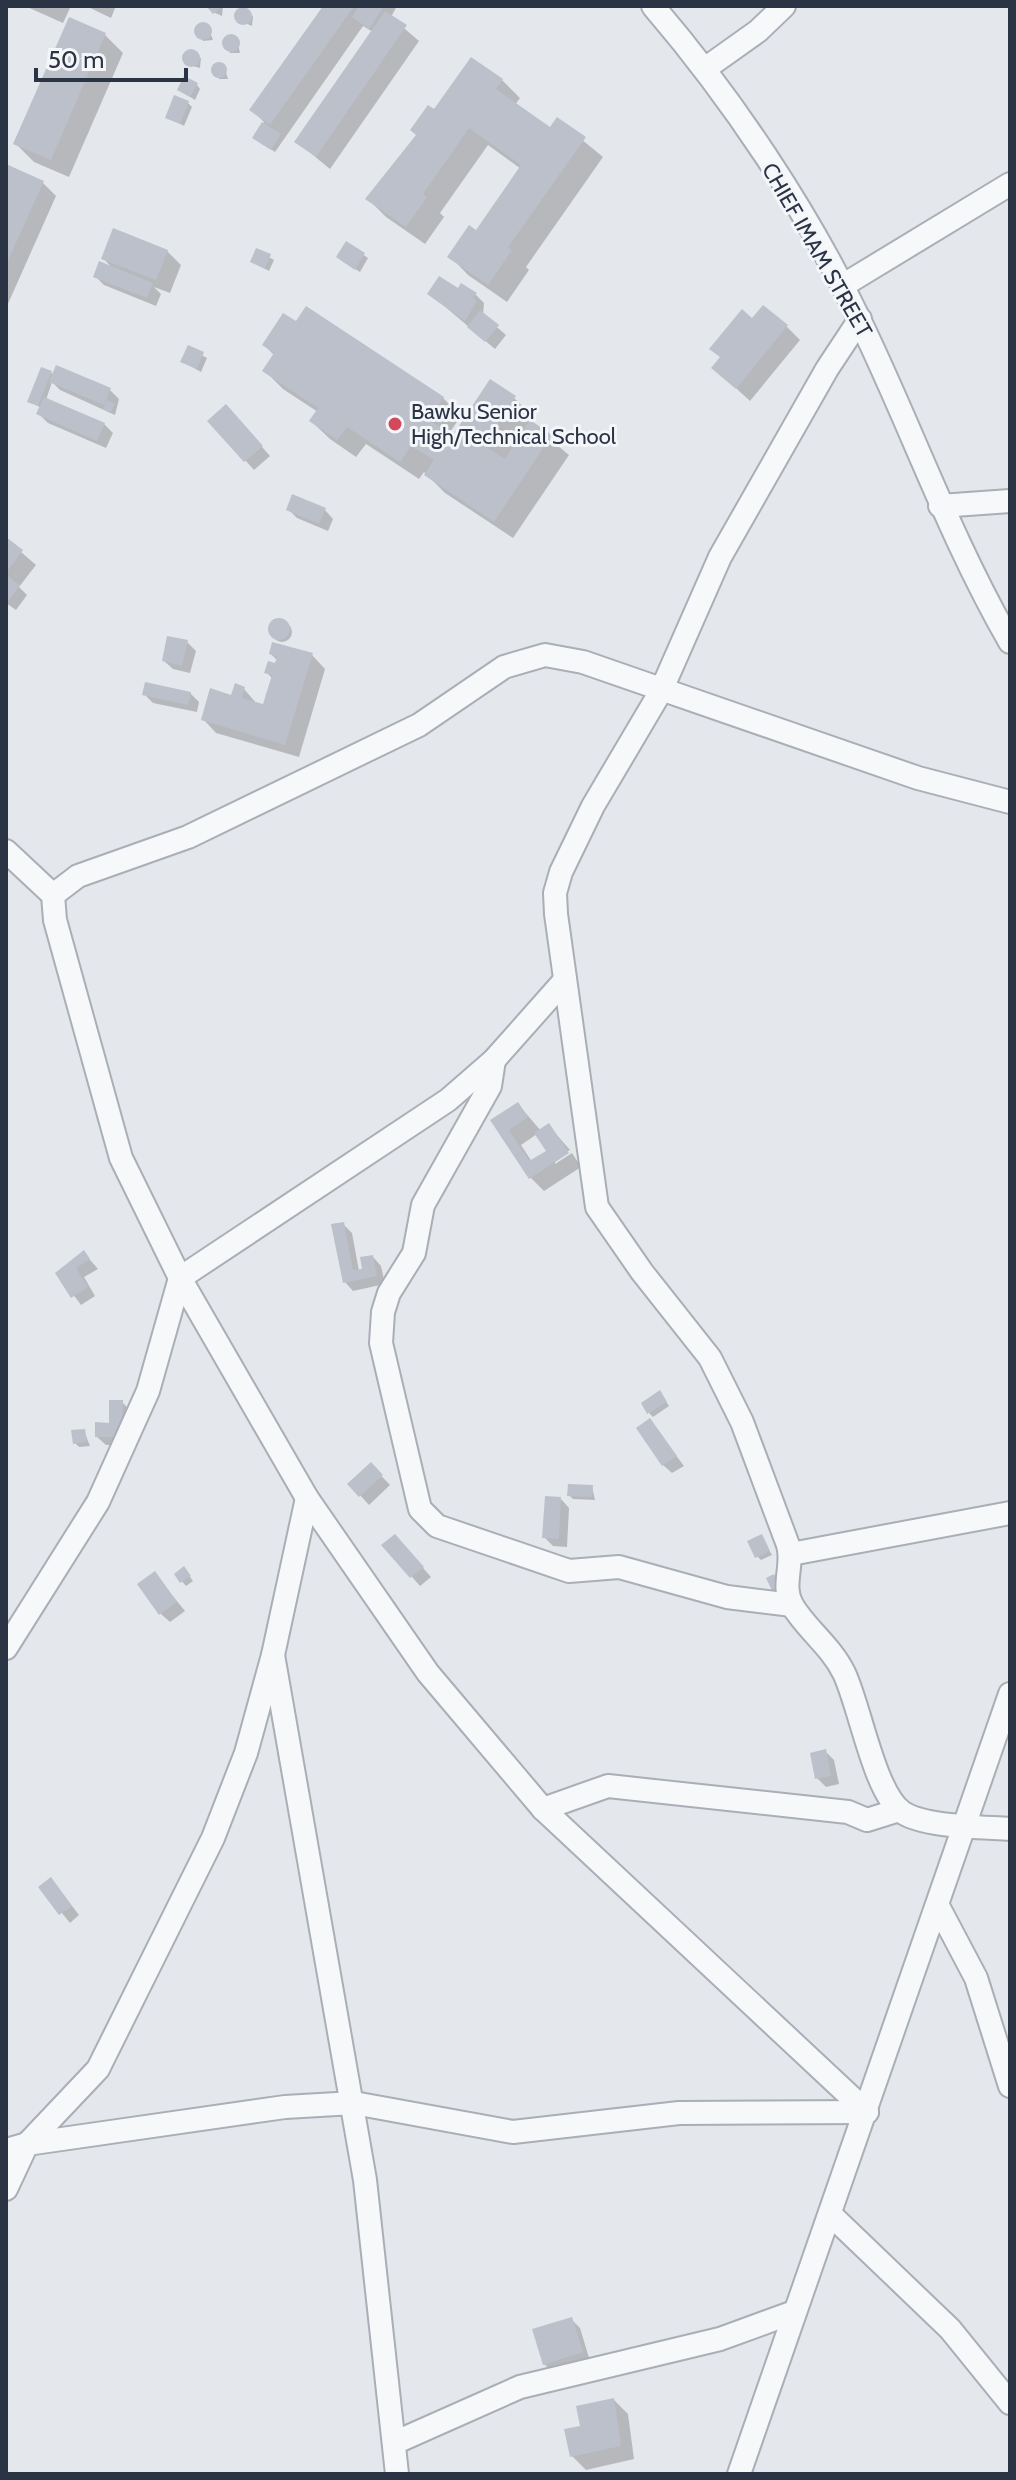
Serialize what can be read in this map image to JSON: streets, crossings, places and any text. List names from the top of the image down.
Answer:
{
  "streets": {
    "street": ["CHIEF IMAM STREET"]
  },
  "places": ["Bawku Senior High/Technical School"],
  "scale_bar": "50 m"
}
